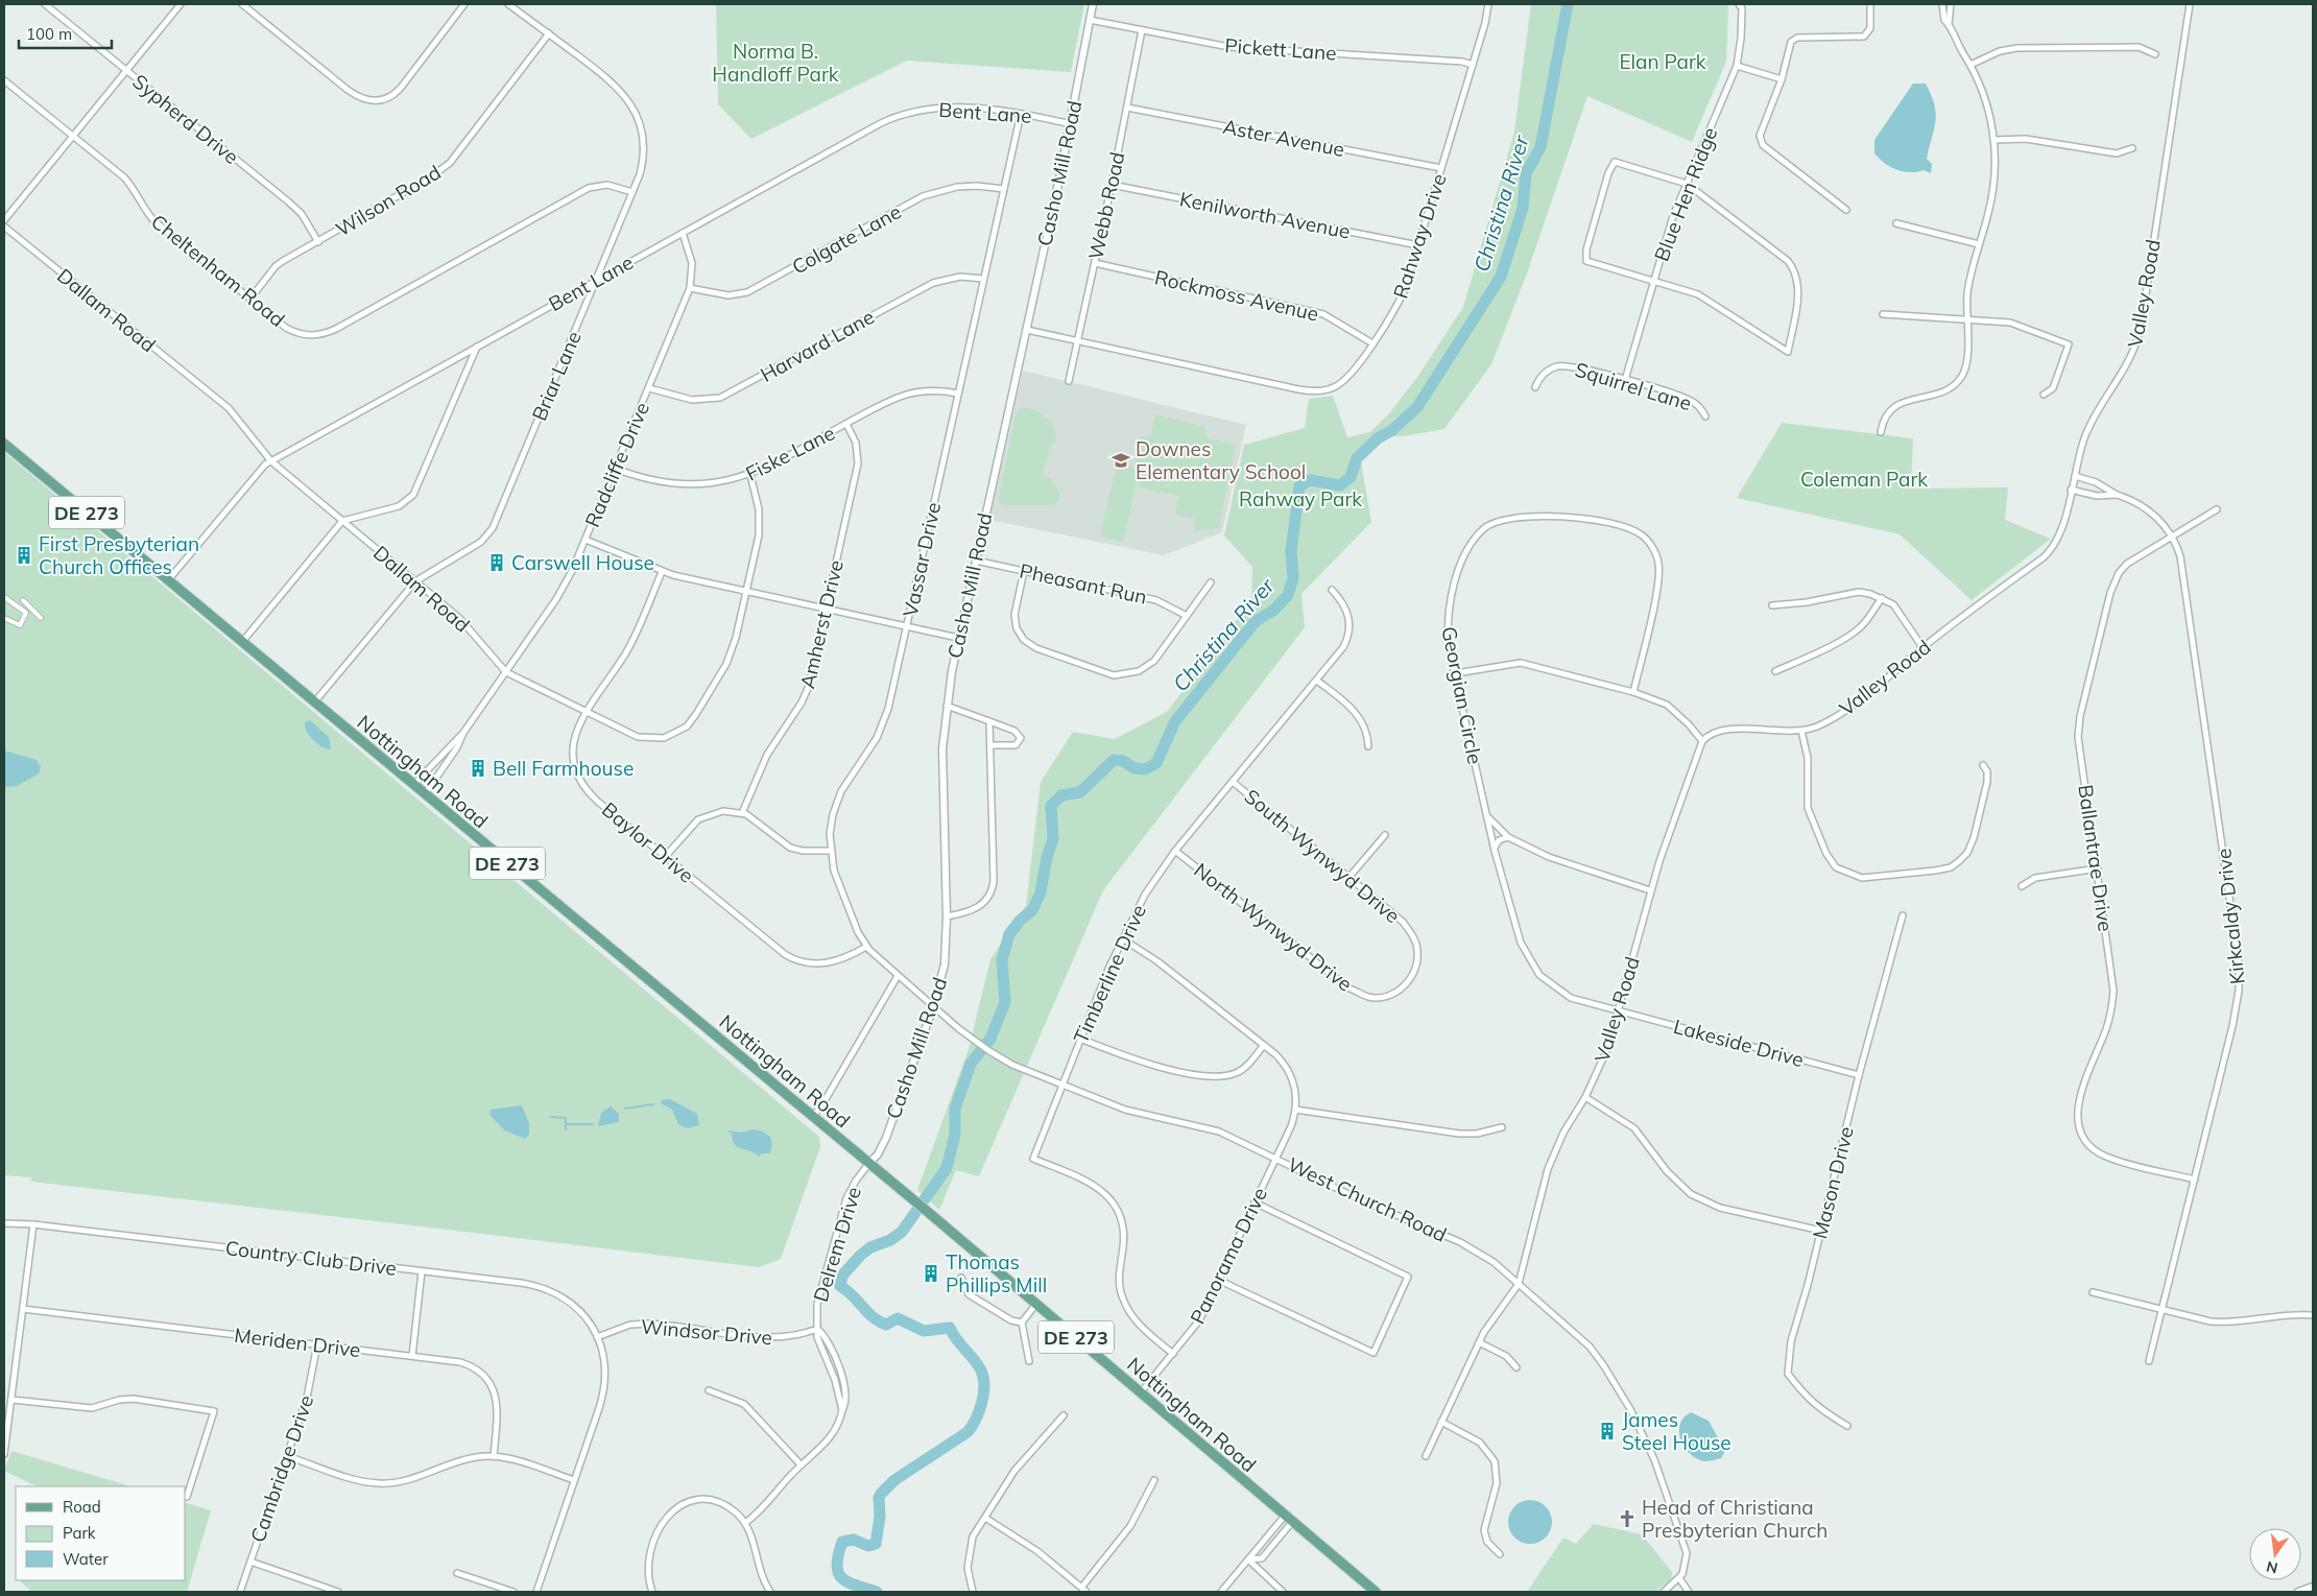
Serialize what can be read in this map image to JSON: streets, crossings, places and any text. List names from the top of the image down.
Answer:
{
  "streets": {
    "main road": ["DE 273", "Nottingham Road"],
    "street": [
      "Pickett Lane",
      "Bent Lane",
      "Sypherd Drive",
      "Aster Avenue",
      "Casho Mill Road",
      "Blue Hen Ridge",
      "Wilson Road",
      "Webb Road",
      "Kenilworth Avenue",
      "Rahway Drive",
      "Colgate Lane",
      "Cheltenham Road",
      "Valley Road",
      "Rockmoss Avenue",
      "Dallam Road",
      "Harvard Lane",
      "Briar Lane",
      "Squirrel Lane",
      "Fiske Lane",
      "Radcliffe Drive",
      "Vassar Drive",
      "Pheasant Run",
      "Amherst Drive",
      "Georgian Circle",
      "Baylor Drive",
      "South Wynwyd Drive",
      "Ballantrae Drive",
      "Kirkcaldy Drive",
      "North Wynwyd Drive",
      "Timberline Drive",
      "Lakeside Drive",
      "Mason Drive",
      "West Church Road",
      "Delrem Drive",
      "Panorama Drive",
      "Country Club Drive",
      "Windsor Drive",
      "Meriden Drive",
      "Cambridge Drive"
    ]
  },
  "crossings": [
    ["Pickett Lane", "Casho Mill Road"],
    ["Pickett Lane", "Webb Road"],
    ["Pickett Lane", "Rahway Drive"],
    ["Bent Lane", "Casho Mill Road"],
    ["Bent Lane", "Dallam Road"],
    ["Bent Lane", "Briar Lane"],
    ["Bent Lane", "Radcliffe Drive"],
    ["Bent Lane", "DE 273"],
    ["Bent Lane", "Vassar Drive"],
    ["Bent Lane", "Nottingham Road"],
    ["Sypherd Drive", "Wilson Road"],
    ["Aster Avenue", "Webb Road"],
    ["Aster Avenue", "Rahway Drive"],
    ["Casho Mill Road", "Rahway Drive"],
    ["Casho Mill Road", "Pheasant Run"],
    ["Casho Mill Road", "Nottingham Road"],
    ["Casho Mill Road", "West Church Road"],
    ["Casho Mill Road", "Delrem Drive"],
    ["Blue Hen Ridge", "Squirrel Lane"],
    ["Wilson Road", "Cheltenham Road"],
    ["Wilson Road", "Briar Lane"],
    ["Webb Road", "Kenilworth Avenue"],
    ["Webb Road", "Rahway Drive"],
    ["Webb Road", "Rockmoss Avenue"],
    ["Kenilworth Avenue", "Rahway Drive"],
    ["Rahway Drive", "Rockmoss Avenue"],
    ["Colgate Lane", "Radcliffe Drive"],
    ["Colgate Lane", "Vassar Drive"],
    ["Cheltenham Road", "Briar Lane"],
    ["Valley Road", "Georgian Circle"],
    ["Valley Road", "Kirkcaldy Drive"],
    ["Valley Road", "Lakeside Drive"],
    ["Valley Road", "West Church Road"],
    ["Dallam Road", "Briar Lane"],
    ["Dallam Road", "Fiske Lane"],
    ["Dallam Road", "Radcliffe Drive"],
    ["Dallam Road", "Baylor Drive"],
    ["Harvard Lane", "Radcliffe Drive"],
    ["Harvard Lane", "Vassar Drive"],
    ["Briar Lane", "Nottingham Road"],
    ["Fiske Lane", "Radcliffe Drive"],
    ["Fiske Lane", "Vassar Drive"],
    ["Fiske Lane", "Amherst Drive"],
    ["Radcliffe Drive", "Nottingham Road"],
    ["DE 273", "Nottingham Road"],
    ["Vassar Drive", "Baylor Drive"],
    ["Vassar Drive", "West Church Road"],
    ["Georgian Circle", "Lakeside Drive"],
    ["Nottingham Road", "Delrem Drive"],
    ["Nottingham Road", "Panorama Drive"],
    ["South Wynwyd Drive", "North Wynwyd Drive"],
    ["South Wynwyd Drive", "Timberline Drive"],
    ["Ballantrae Drive", "Kirkcaldy Drive"],
    ["North Wynwyd Drive", "Timberline Drive"],
    ["Timberline Drive", "West Church Road"],
    ["Timberline Drive", "Panorama Drive"],
    ["Lakeside Drive", "Mason Drive"],
    ["West Church Road", "Panorama Drive"],
    ["Delrem Drive", "Windsor Drive"],
    ["Country Club Drive", "Windsor Drive"],
    ["Meriden Drive", "Cambridge Drive"]
  ],
  "water": ["Christina River"],
  "parks": [
    "Norma B. Handloff Park",
    "Elan Park",
    "Coleman Park",
    "Rahway Park"
  ],
  "places": {
    "school or university": ["Downes Elementary School"],
    "building": [
      "First Presbyterian Church Offices",
      "Carswell House",
      "Bell Farmhouse",
      "Thomas Phillips Mill",
      "James Steel House"
    ],
    "church": ["Head of Christiana Presbyterian Church"]
  },
  "legend": ["Road", "Park", "Water"],
  "scale_bar": "100 m",
  "north": "bottom"
}
